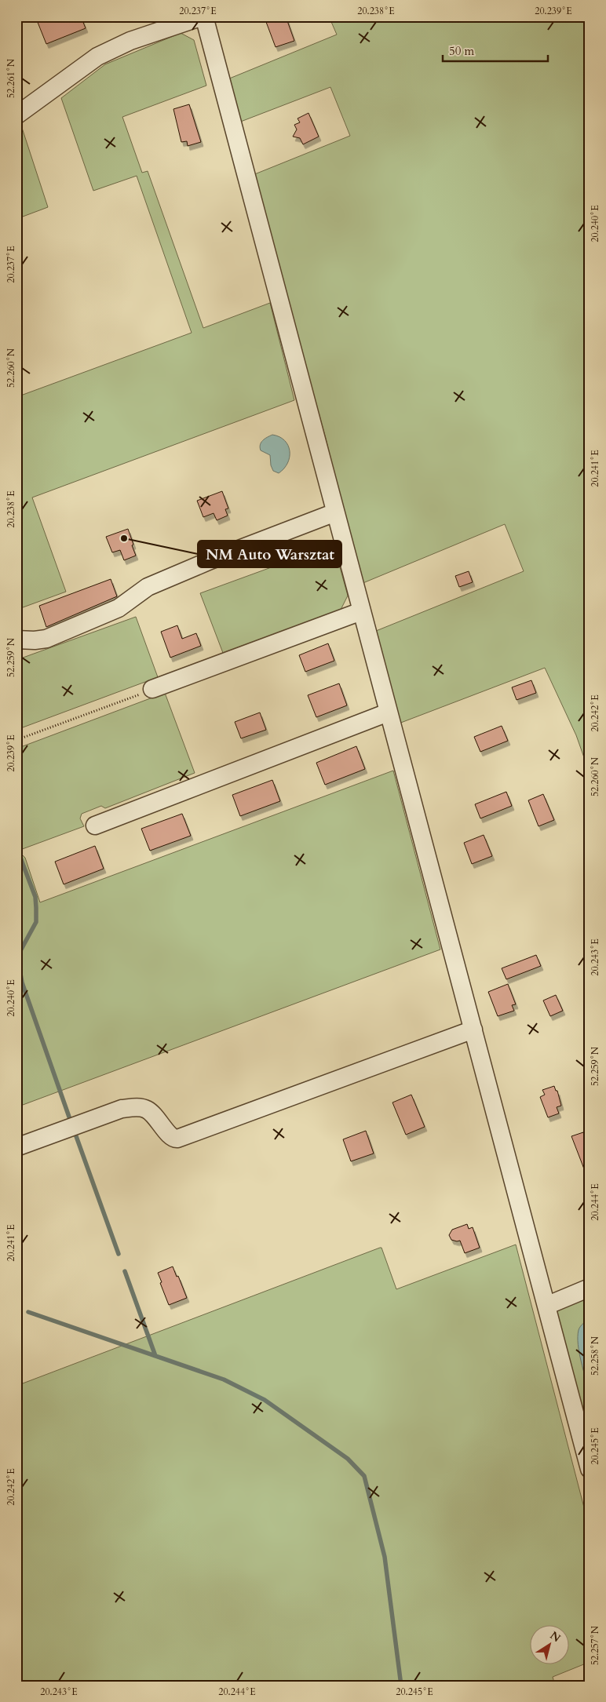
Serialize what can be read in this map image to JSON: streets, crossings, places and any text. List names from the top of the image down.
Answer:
{
  "places": ["NM Auto Warsztat"],
  "scale_bar": "50 m",
  "north": "top right",
  "coordinates": [
    "20.237°E",
    "20.238°E",
    "20.239°E",
    "52.261°N",
    "20.240°E",
    "52.260°N",
    "20.241°E",
    "52.259°N",
    "20.242°E",
    "20.243°E",
    "20.244°E",
    "52.258°N",
    "20.245°E",
    "52.257°N"
  ]
}
